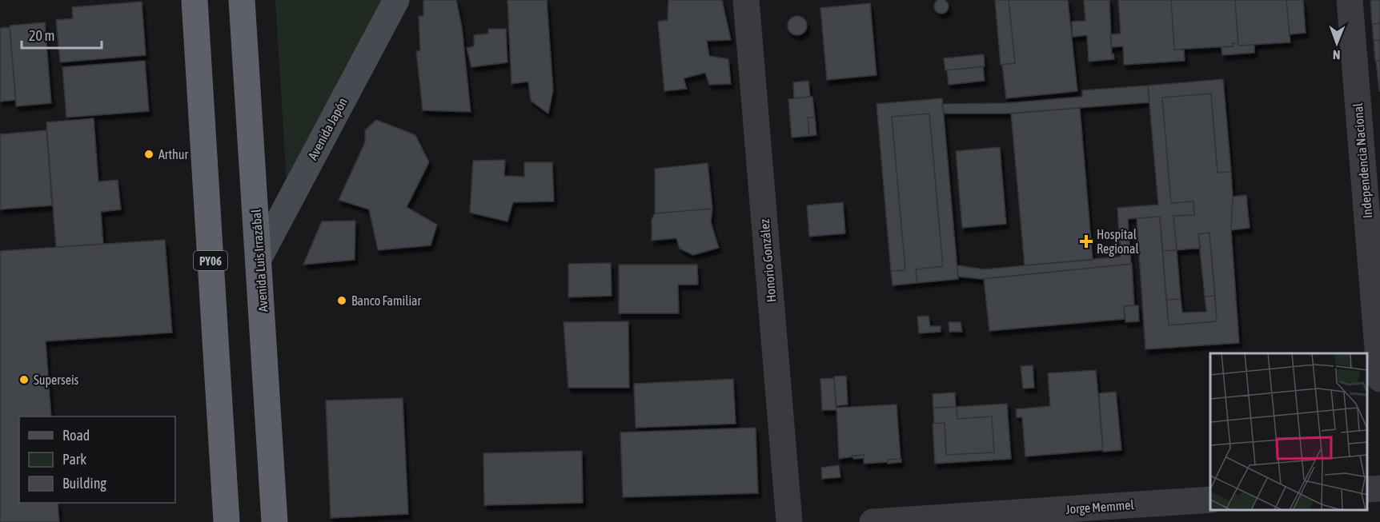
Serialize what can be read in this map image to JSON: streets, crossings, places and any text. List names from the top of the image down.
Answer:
{
  "streets": {
    "highway": ["PY06", "Avenida Luis Irrazábal"],
    "main road": ["Avenida Japón"],
    "street": ["Independencia Nacional", "Honorio González", "Jorge Memmel"]
  },
  "crossings": [
    ["Avenida Japón", "Avenida Luis Irrazábal"]
  ],
  "places": {
    "other": ["Arthur", "Banco Familiar", "Superseis"],
    "health": ["Hospital Regional"]
  },
  "legend": ["Road", "Park", "Building"],
  "scale_bar": "20 m",
  "north": "bottom"
}
